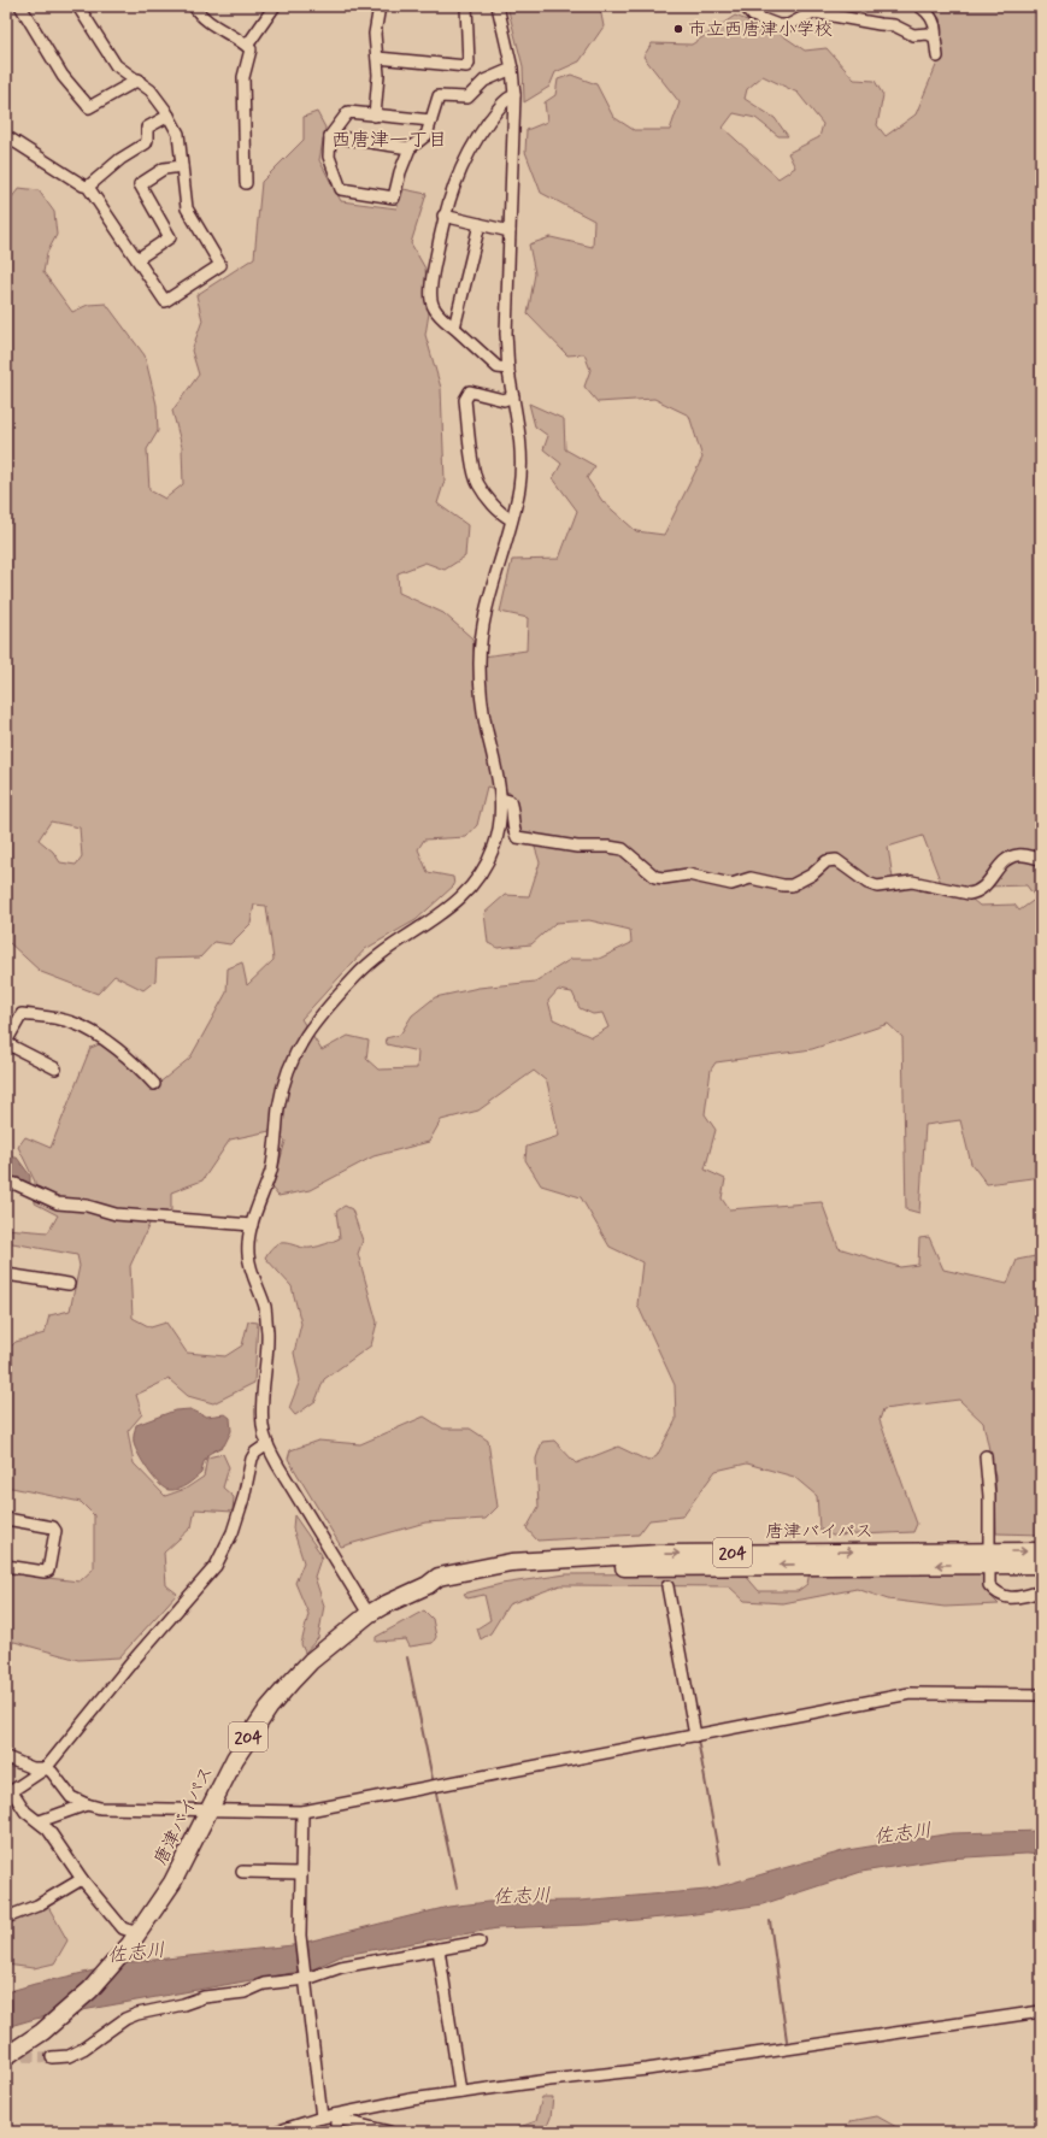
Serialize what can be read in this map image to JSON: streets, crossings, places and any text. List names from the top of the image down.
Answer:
{
  "streets": {
    "highway": ["唐津バイパス", "204"]
  },
  "districts": ["西唐津一丁目"],
  "water": ["佐志川"],
  "places": ["市立西唐津小学校"]
}
